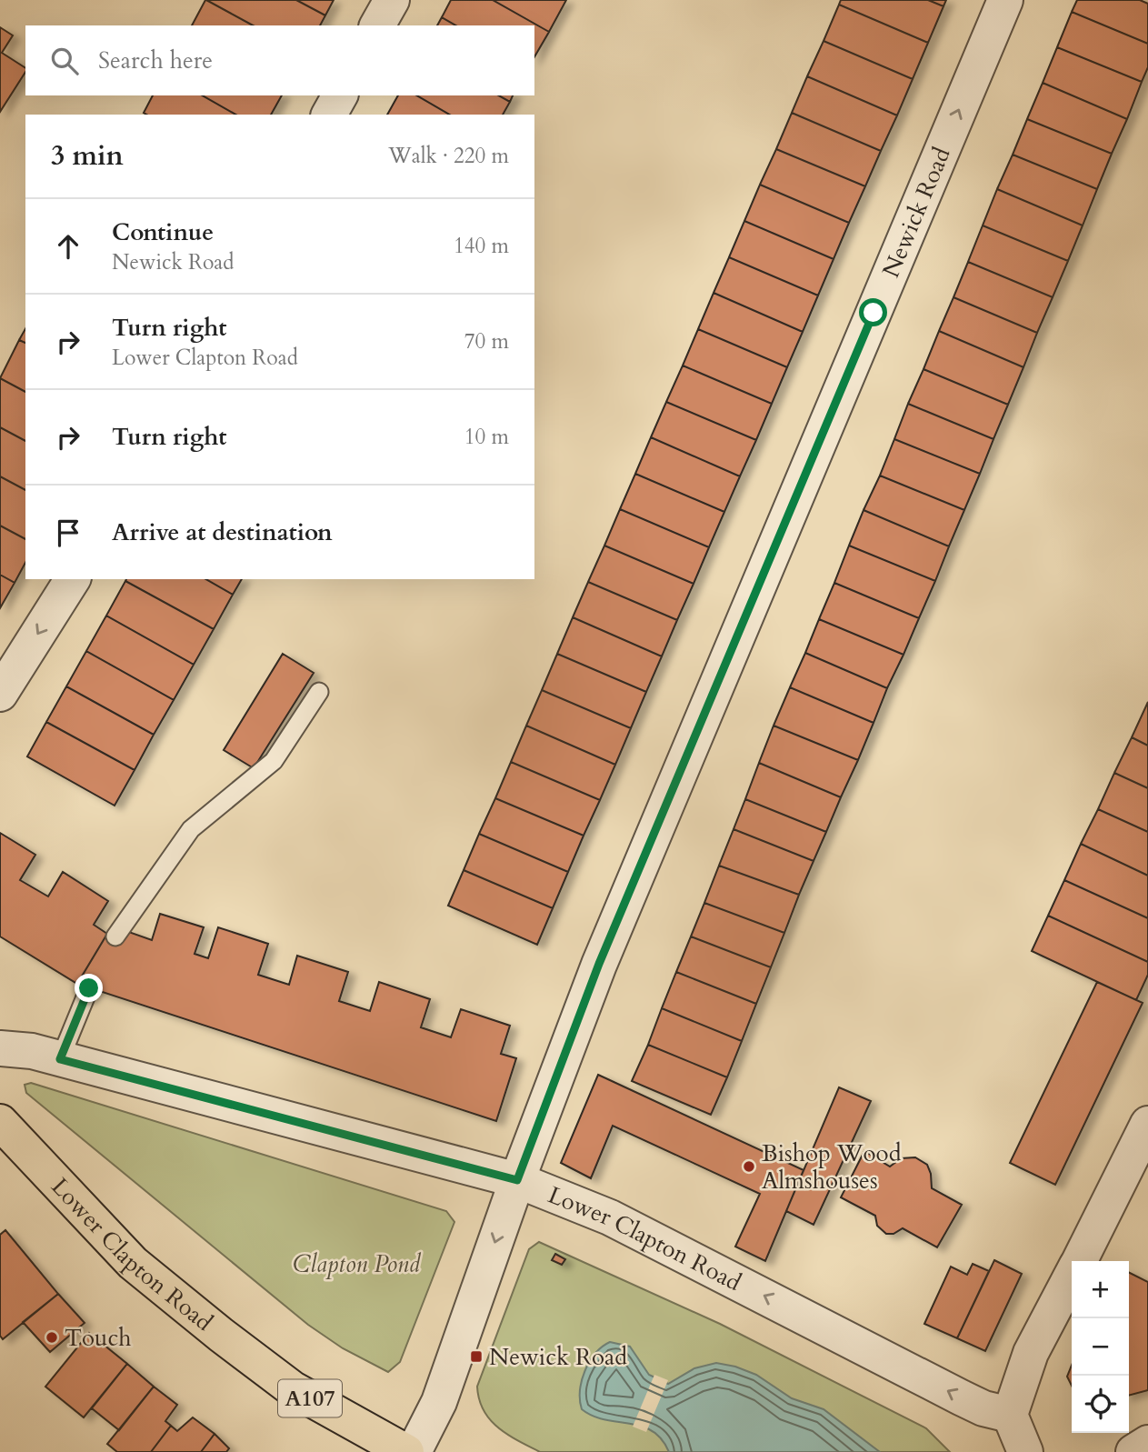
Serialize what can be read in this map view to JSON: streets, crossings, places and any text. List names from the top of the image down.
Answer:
{
  "streets": {
    "highway": ["Lower Clapton Road", "A107"],
    "street": ["Newick Road"]
  },
  "crossings": [
    ["Newick Road", "Lower Clapton Road"]
  ],
  "parks": ["Clapton Pond"],
  "places": {
    "other": ["Bishop Wood Almshouses", "Touch"],
    "transit": ["Newick Road"]
  },
  "page": {
    "search": "Search here",
    "heading": ["3 min", "Walk · 220 m"],
    "list": [
      ["Continue", "Newick Road", "140 m"],
      ["Turn right", "Lower Clapton Road", "70 m"],
      ["Turn right", "10 m"],
      "Arrive at destination"
    ],
    "map_buttons": ["+", "−"]
  }
}
